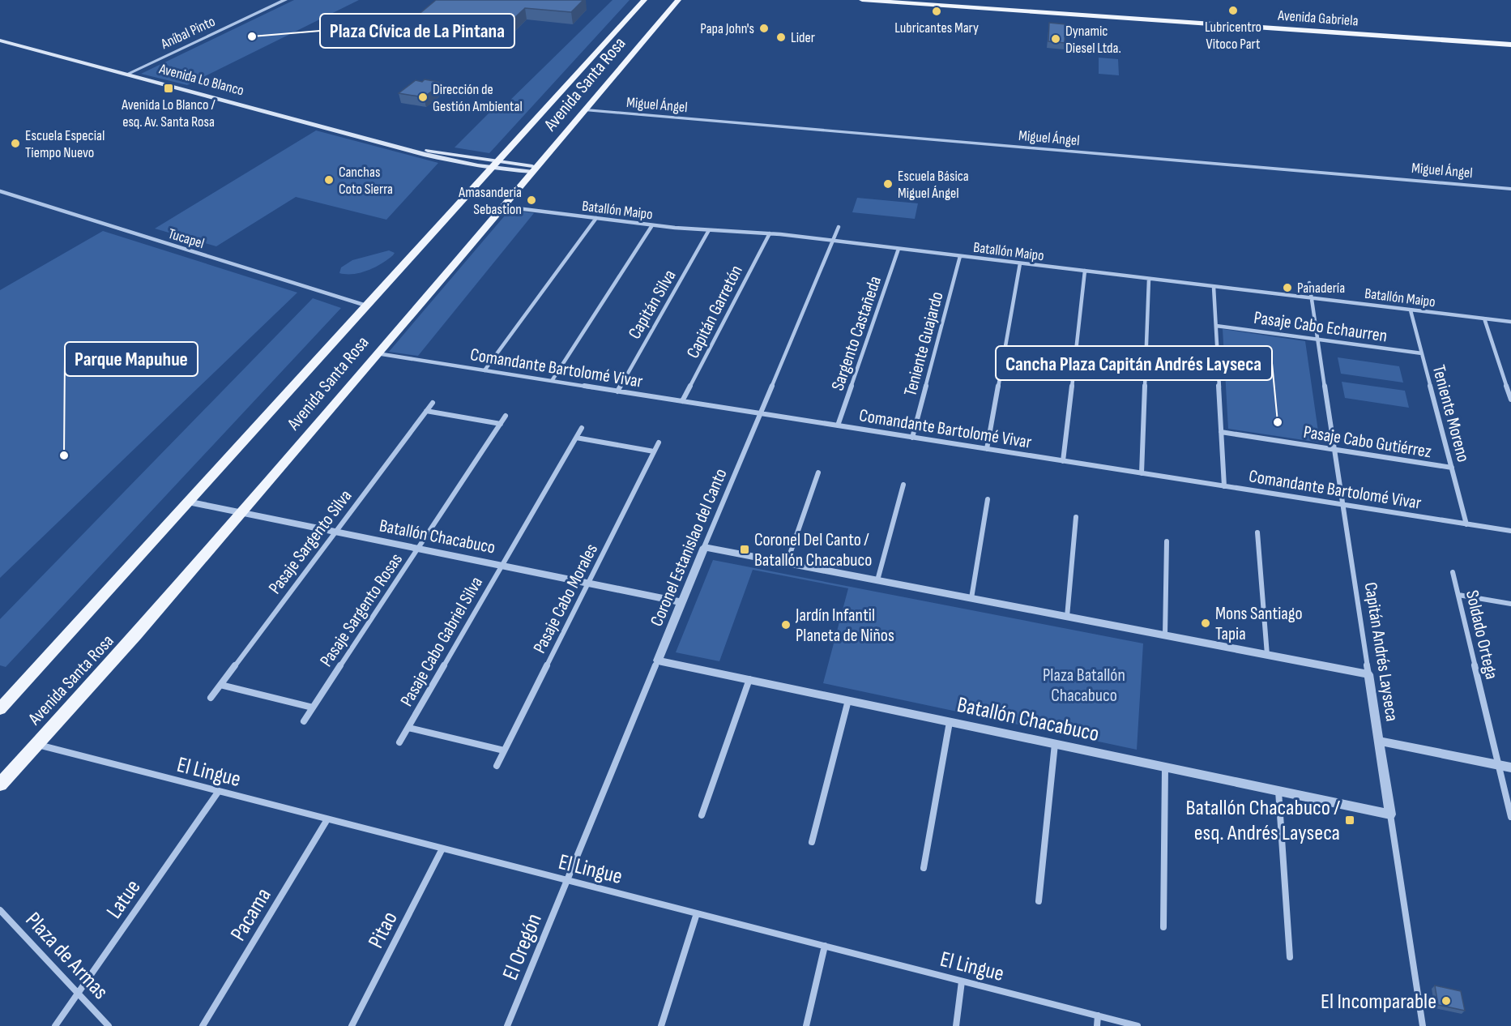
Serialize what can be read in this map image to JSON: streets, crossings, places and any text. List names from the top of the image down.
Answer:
{
  "streets": {
    "main road": ["Avenida Gabriela", "Avenida Lo Blanco", "Avenida Santa Rosa"],
    "street": [
      "Aníbal Pinto",
      "Miguel Ángel",
      "Batallón Maipo",
      "Tucapel",
      "Capitán Silva",
      "Capitán Garretón",
      "Pasaje Cabo Echaurren",
      "Sargento Castañeda",
      "Teniente Guajardo",
      "Comandante Bartolomé Vivar",
      "Teniente Moreno",
      "Pasaje Cabo Gutiérrez",
      "Batallón Chacabuco",
      "Pasaje Sargento Silva",
      "Coronel Estanislao del Canto",
      "Pasaje Cabo Morales",
      "Pasaje Sargento Rosas",
      "Soldado Ortega",
      "Pasaje Cabo Gabriel Silva",
      "Capitán Andrés Layseca",
      "El Lingue",
      "Latue",
      "Pacama",
      "Pitao",
      "El Oregón",
      "Plaza de Armas"
    ]
  },
  "crossings": [
    ["Aníbal Pinto", "Avenida Lo Blanco"],
    ["Avenida Lo Blanco", "Avenida Santa Rosa"],
    ["Avenida Santa Rosa", "Miguel Ángel"],
    ["Avenida Santa Rosa", "Batallón Maipo"],
    ["Avenida Santa Rosa", "Tucapel"],
    ["Avenida Santa Rosa", "Comandante Bartolomé Vivar"],
    ["Avenida Santa Rosa", "Batallón Chacabuco"],
    ["Avenida Santa Rosa", "El Lingue"],
    ["Batallón Maipo", "Capitán Silva"],
    ["Batallón Maipo", "Capitán Garretón"],
    ["Batallón Maipo", "Sargento Castañeda"],
    ["Batallón Maipo", "Teniente Guajardo"],
    ["Batallón Maipo", "Teniente Moreno"],
    ["Batallón Maipo", "Coronel Estanislao del Canto"],
    ["Batallón Maipo", "Capitán Andrés Layseca"],
    ["Capitán Silva", "Comandante Bartolomé Vivar"],
    ["Capitán Garretón", "Comandante Bartolomé Vivar"],
    ["Pasaje Cabo Echaurren", "Teniente Moreno"],
    ["Pasaje Cabo Echaurren", "Capitán Andrés Layseca"],
    ["Sargento Castañeda", "Comandante Bartolomé Vivar"],
    ["Teniente Guajardo", "Comandante Bartolomé Vivar"],
    ["Comandante Bartolomé Vivar", "Teniente Moreno"],
    ["Comandante Bartolomé Vivar", "Coronel Estanislao del Canto"],
    ["Comandante Bartolomé Vivar", "Capitán Andrés Layseca"],
    ["Teniente Moreno", "Pasaje Cabo Gutiérrez"],
    ["Pasaje Cabo Gutiérrez", "Capitán Andrés Layseca"],
    ["Batallón Chacabuco", "Pasaje Sargento Silva"],
    ["Batallón Chacabuco", "Coronel Estanislao del Canto"],
    ["Batallón Chacabuco", "Pasaje Cabo Morales"],
    ["Batallón Chacabuco", "Pasaje Sargento Rosas"],
    ["Batallón Chacabuco", "Pasaje Cabo Gabriel Silva"],
    ["Batallón Chacabuco", "Capitán Andrés Layseca"],
    ["Coronel Estanislao del Canto", "El Lingue"],
    ["Coronel Estanislao del Canto", "El Oregón"],
    ["El Lingue", "Latue"],
    ["El Lingue", "Pacama"],
    ["El Lingue", "Pitao"],
    ["El Lingue", "El Oregón"],
    ["Latue", "Plaza de Armas"]
  ],
  "parks": ["Plaza Batallón Chacabuco"],
  "places": {
    "other": [
      "Lubricentro Vitoco Part",
      "Lubricantes Mary",
      "Papa John's",
      "Plaza Cívica de La Pintana",
      "Lider",
      "Dynamic Diesel Ltda.",
      "Dirección de Gestión Ambiental",
      "Escuela Especial Tiempo Nuevo",
      "Canchas Coto Sierra",
      "Escuela Básica Miguel Ángel",
      "Amasanderia Sebastion",
      "Panadería",
      "Cancha Plaza Capitán Andrés Layseca",
      "Parque Mapuhue",
      "Mons Santiago Tapia",
      "Jardín Infantil Planeta de Niños",
      "El Incomparable"
    ],
    "transit": ["Avenida Lo Blanco / esq. Av. Santa Rosa", "Coronel Del Canto / Batallón Chacabuco", "Batallón Chacabuco / esq. Andrés Layseca"]
  }
}
